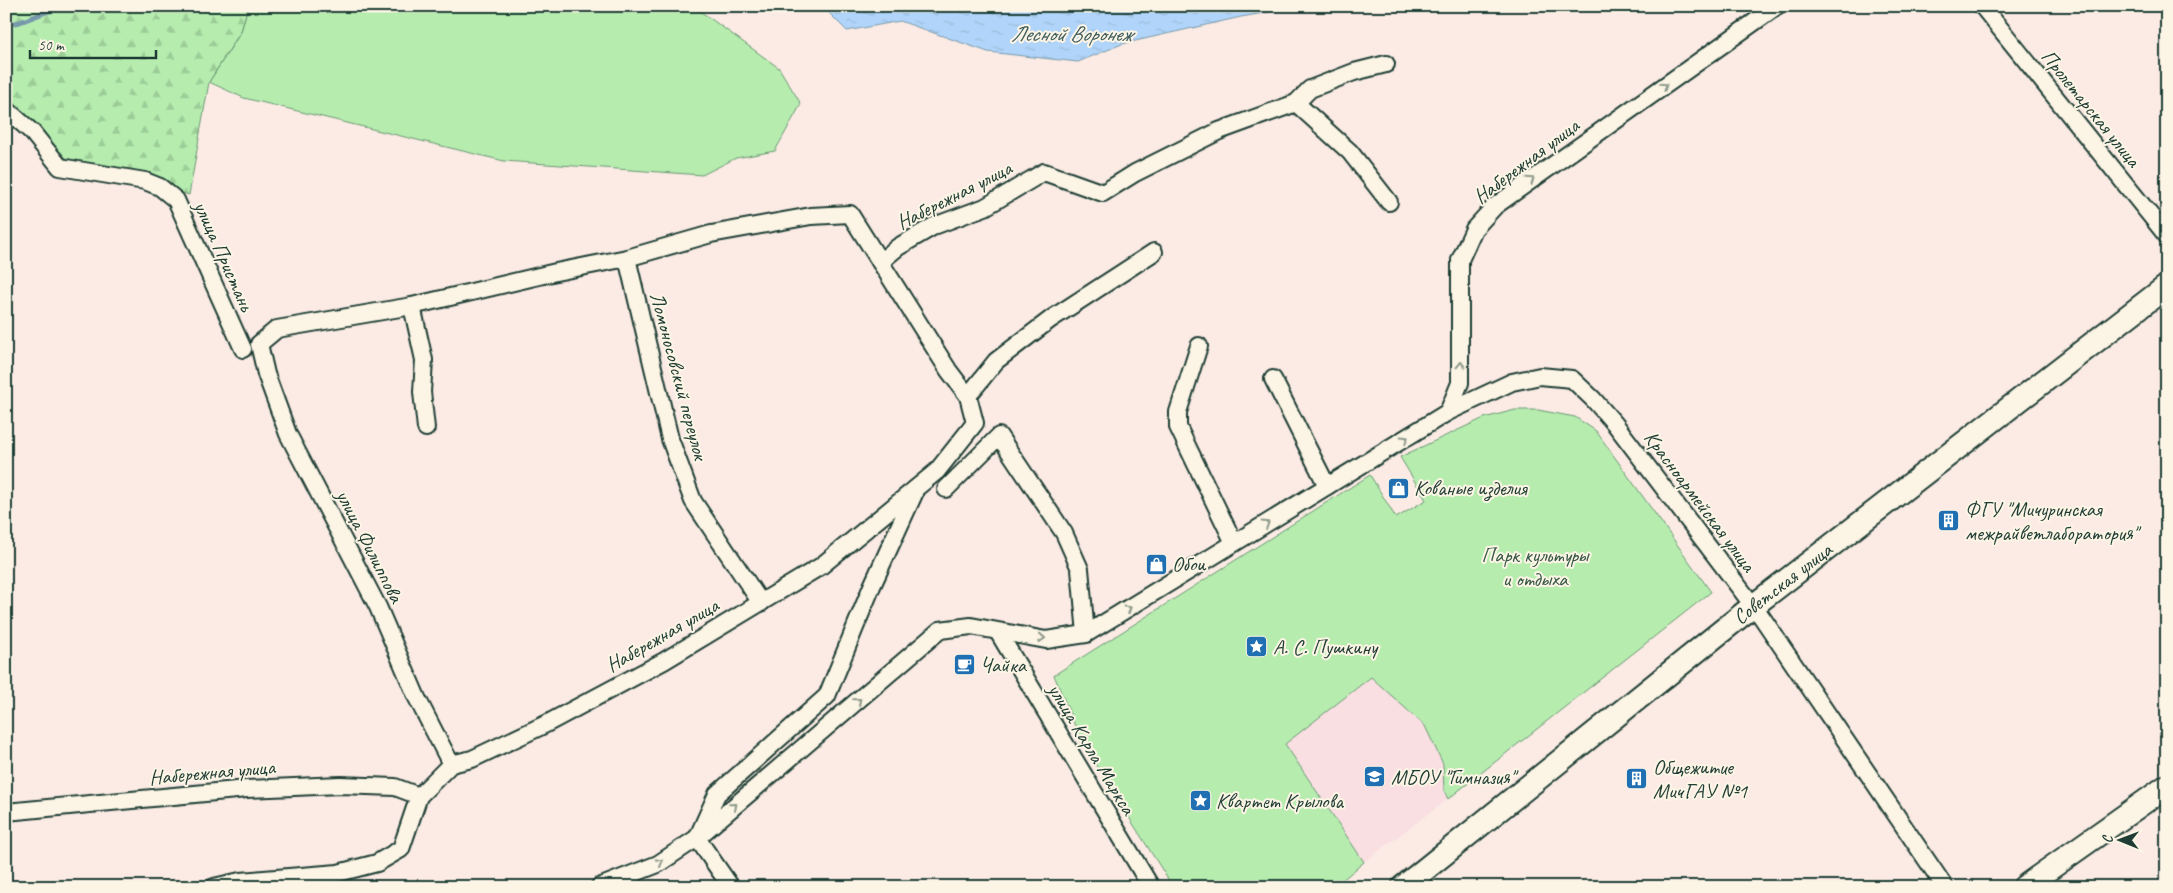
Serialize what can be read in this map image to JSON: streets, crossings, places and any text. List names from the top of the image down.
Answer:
{
  "streets": {
    "main road": ["Советская улица"],
    "street": [
      "Пролетарская улица",
      "Набережная улица",
      "улица Пристань",
      "Ломоносовский переулок",
      "Красноармейская улица",
      "улица Филиппова",
      "улица Карла Маркса"
    ]
  },
  "crossings": [
    ["Набережная улица", "Ломоносовский переулок"],
    ["Набережная улица", "Красноармейская улица"],
    ["Набережная улица", "улица Филиппова"],
    ["улица Пристань", "улица Филиппова"],
    ["Красноармейская улица", "Советская улица"]
  ],
  "water": ["Лесной Воронеж"],
  "parks": ["Парк культуры и отдыха"],
  "places": {
    "shop": ["Кованые изделия", "Обои"],
    "building": ["ФГУ \"Мичуринская межрайветлаборатория\"", "Общежитие МичГАУ №1"],
    "place": ["А. С. Пушкину", "Квартет Крылова"],
    "cafe": ["Чайка"],
    "school or university": ["МБОУ \"Гимназия\""]
  },
  "scale_bar": "50 m",
  "north": "left"
}
